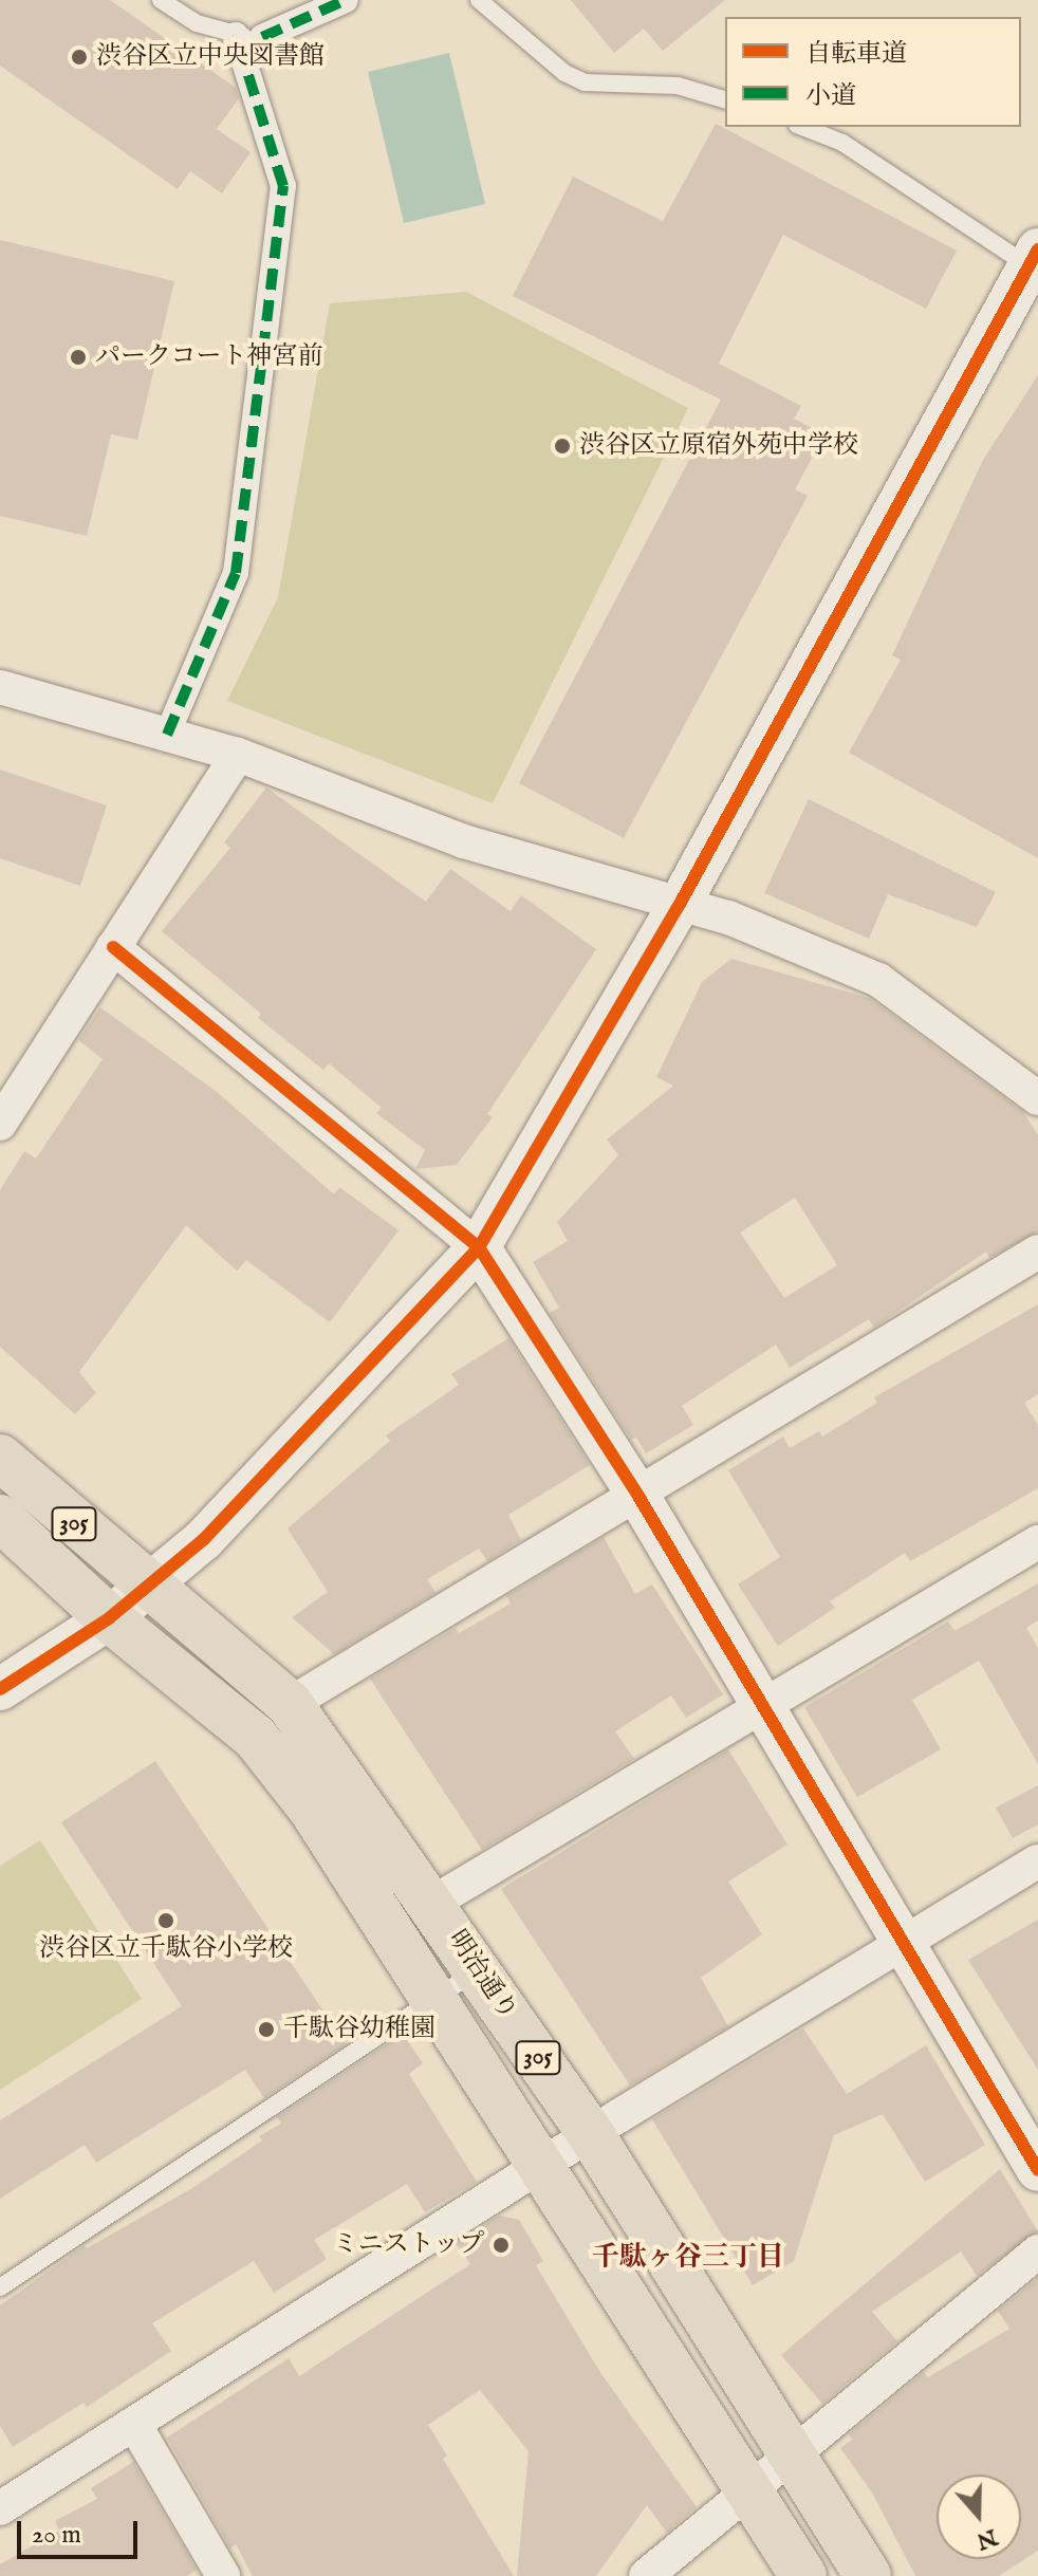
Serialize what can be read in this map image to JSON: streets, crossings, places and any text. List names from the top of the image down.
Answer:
{
  "streets": {
    "main road": ["305", "明治通り"]
  },
  "districts": ["千駄ヶ谷三丁目"],
  "places": [
    "渋谷区立中央図書館",
    "パークコート神宮前",
    "渋谷区立原宿外苑中学校",
    "渋谷区立千駄谷小学校",
    "千駄谷幼稚園",
    "ミニストップ"
  ],
  "legend": ["自転車道", "小道"],
  "scale_bar": "20 m",
  "north": "bottom"
}
